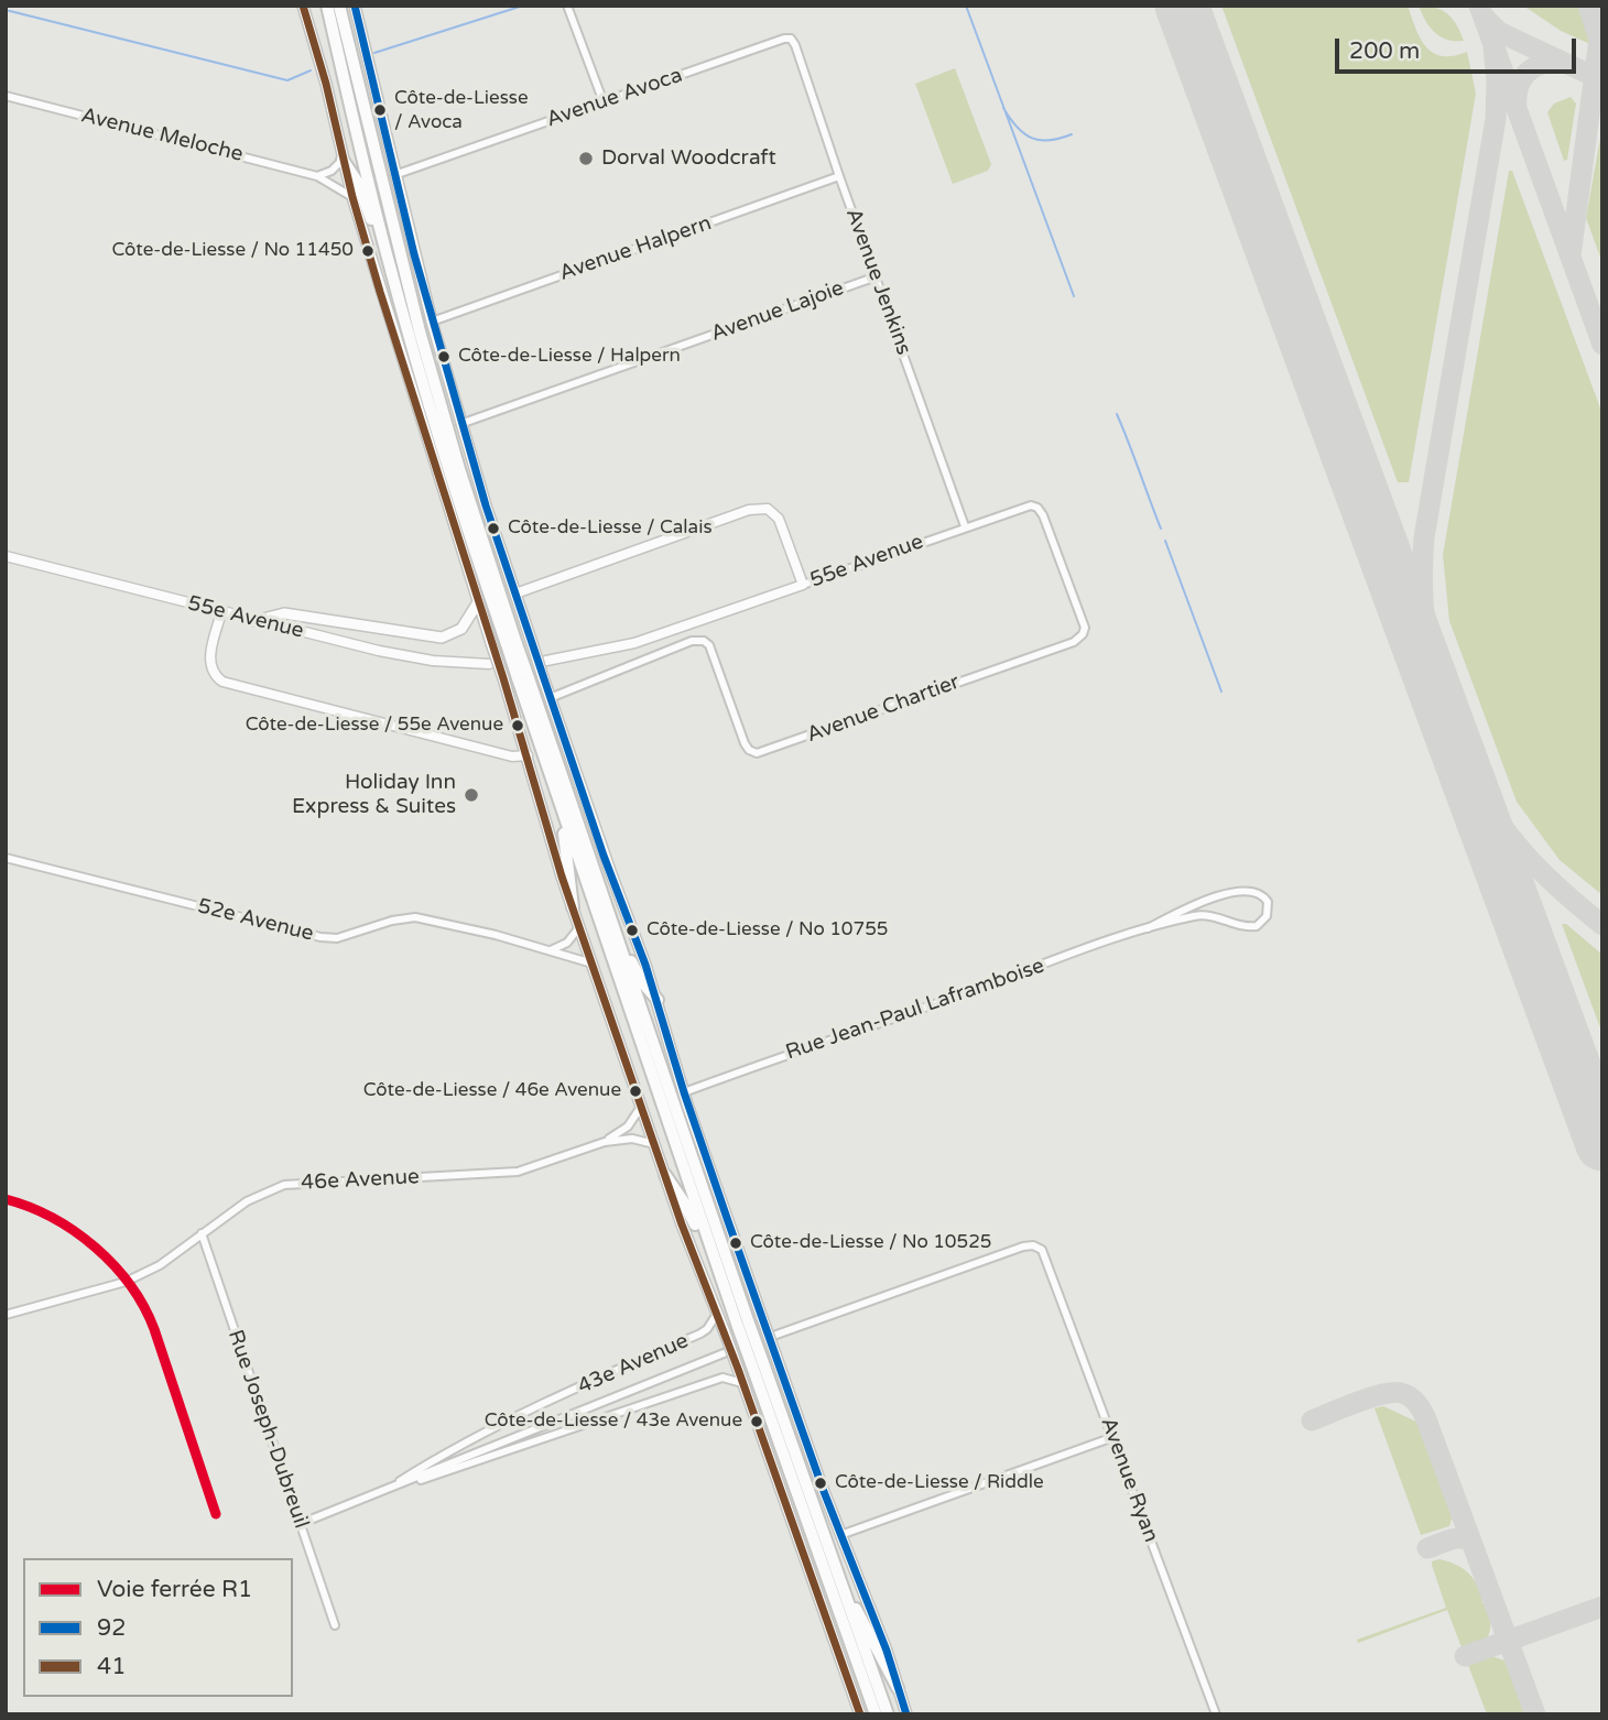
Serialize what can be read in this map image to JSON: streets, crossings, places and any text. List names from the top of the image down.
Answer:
{
  "streets": {
    "street": [
      "Avenue Avoca",
      "Avenue Meloche",
      "Avenue Halpern",
      "Avenue Jenkins",
      "Avenue Lajoie",
      "55e Avenue",
      "Avenue Chartier",
      "52e Avenue",
      "Rue Jean-Paul Laframboise",
      "46e Avenue",
      "43e Avenue",
      "Rue Joseph-Dubreuil",
      "Avenue Ryan"
    ]
  },
  "crossings": [
    ["Avenue Avoca", "Avenue Jenkins"],
    ["Avenue Halpern", "Avenue Jenkins"],
    ["Avenue Jenkins", "Avenue Lajoie"],
    ["Avenue Jenkins", "55e Avenue"],
    ["Avenue Jenkins", "Avenue Chartier"],
    ["55e Avenue", "Avenue Chartier"],
    ["46e Avenue", "Rue Joseph-Dubreuil"],
    ["43e Avenue", "Rue Joseph-Dubreuil"]
  ],
  "places": [
    "Côte-de-Liesse / Avoca",
    "Dorval Woodcraft",
    "Côte-de-Liesse / No 11450",
    "Côte-de-Liesse / Halpern",
    "Côte-de-Liesse / Calais",
    "Côte-de-Liesse / 55e Avenue",
    "Holiday Inn Express & Suites",
    "Côte-de-Liesse / No 10755",
    "Côte-de-Liesse / 46e Avenue",
    "Côte-de-Liesse / No 10525",
    "Côte-de-Liesse / 43e Avenue",
    "Côte-de-Liesse / Riddle"
  ],
  "lines": ["transit line 92", "transit line 41", "rail line R1"],
  "legend": ["Voie ferrée R1", "92", "41"],
  "scale_bar": "200 m"
}
